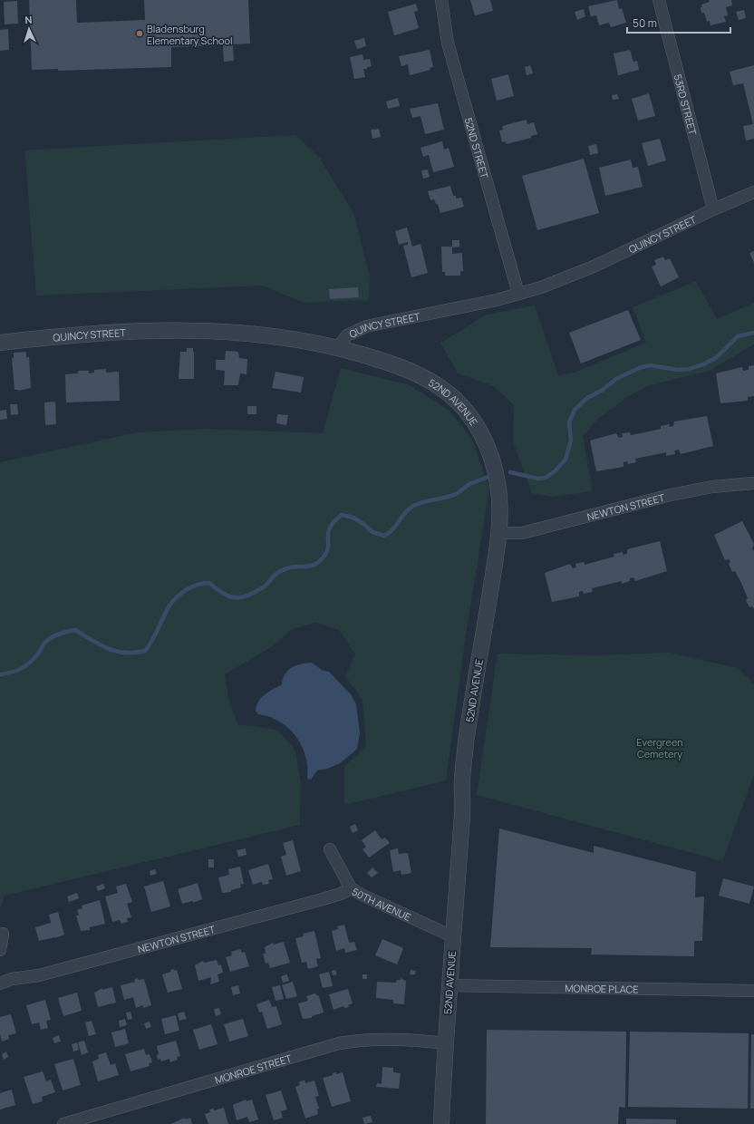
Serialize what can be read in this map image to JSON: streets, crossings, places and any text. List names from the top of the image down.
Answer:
{
  "streets": {
    "street": [
      "53RD STREET",
      "52ND STREET",
      "QUINCY STREET",
      "52ND AVENUE",
      "NEWTON STREET",
      "50TH AVENUE",
      "MONROE PLACE",
      "MONROE STREET"
    ]
  },
  "crossings": [
    ["53RD STREET", "QUINCY STREET"],
    ["52ND STREET", "QUINCY STREET"],
    ["QUINCY STREET", "52ND AVENUE"],
    ["52ND AVENUE", "NEWTON STREET"],
    ["52ND AVENUE", "50TH AVENUE"],
    ["52ND AVENUE", "MONROE PLACE"],
    ["52ND AVENUE", "MONROE STREET"],
    ["NEWTON STREET", "50TH AVENUE"]
  ],
  "parks": ["Evergreen Cemetery"],
  "places": ["Bladensburg Elementary School"],
  "scale_bar": "50 m",
  "north": "top"
}
